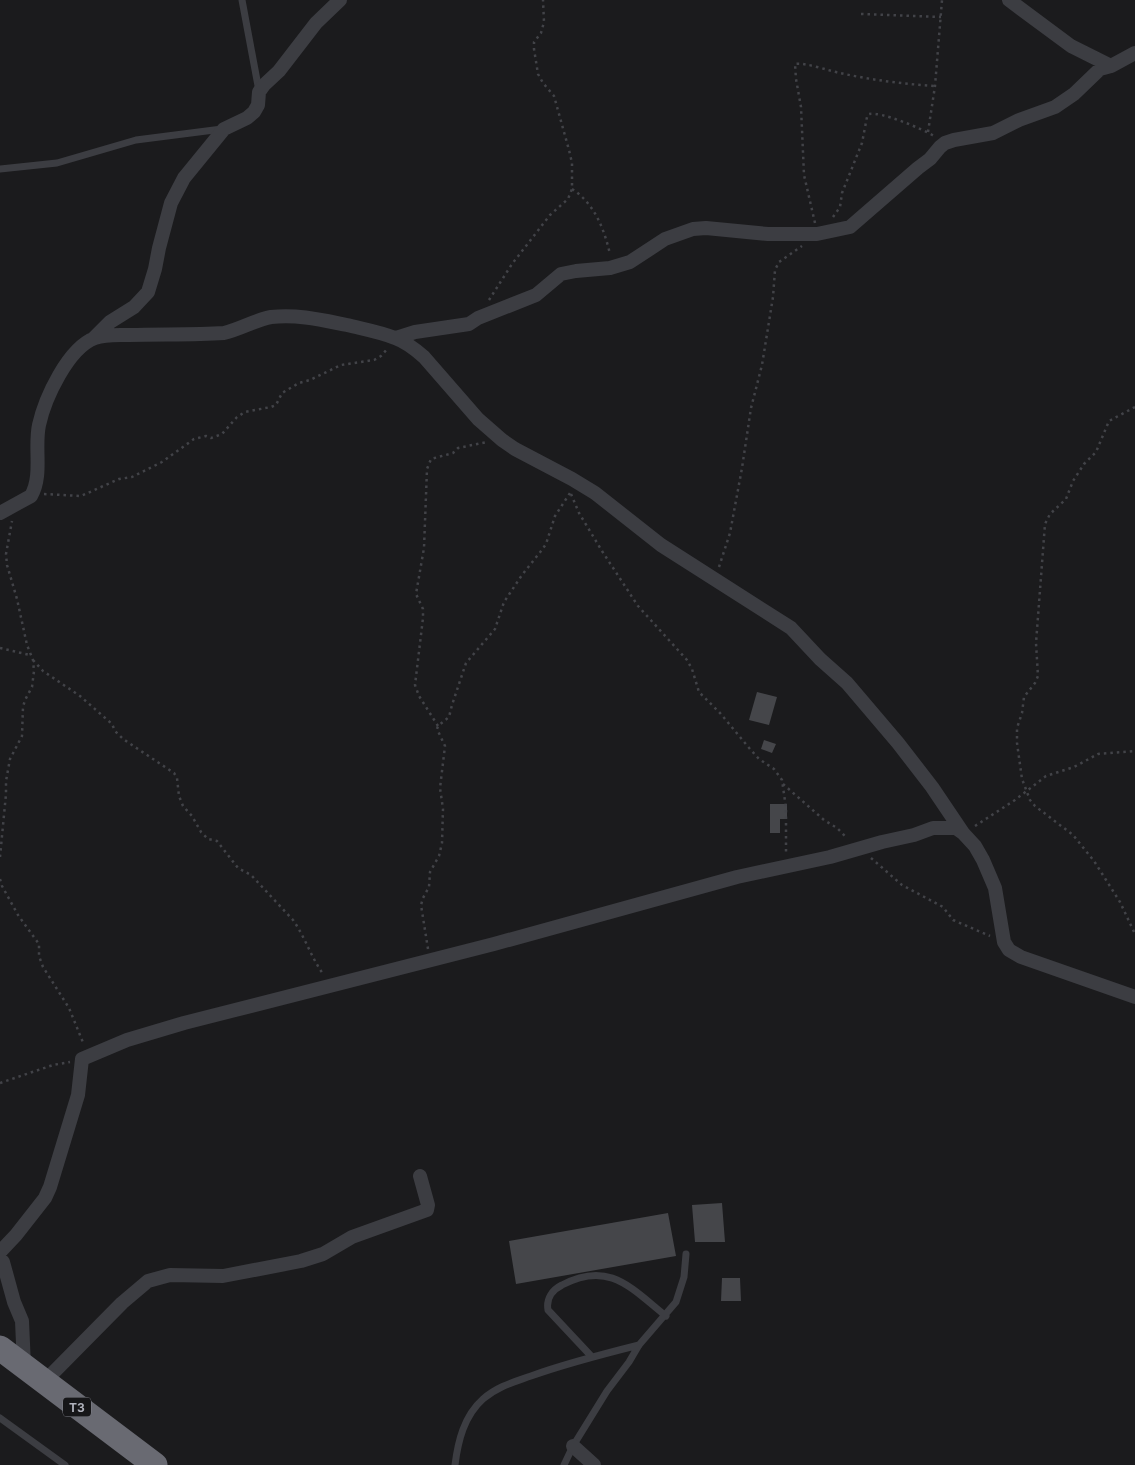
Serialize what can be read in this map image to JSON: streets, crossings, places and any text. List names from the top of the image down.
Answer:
{
  "streets": {
    "highway": ["T3"]
  }
}
